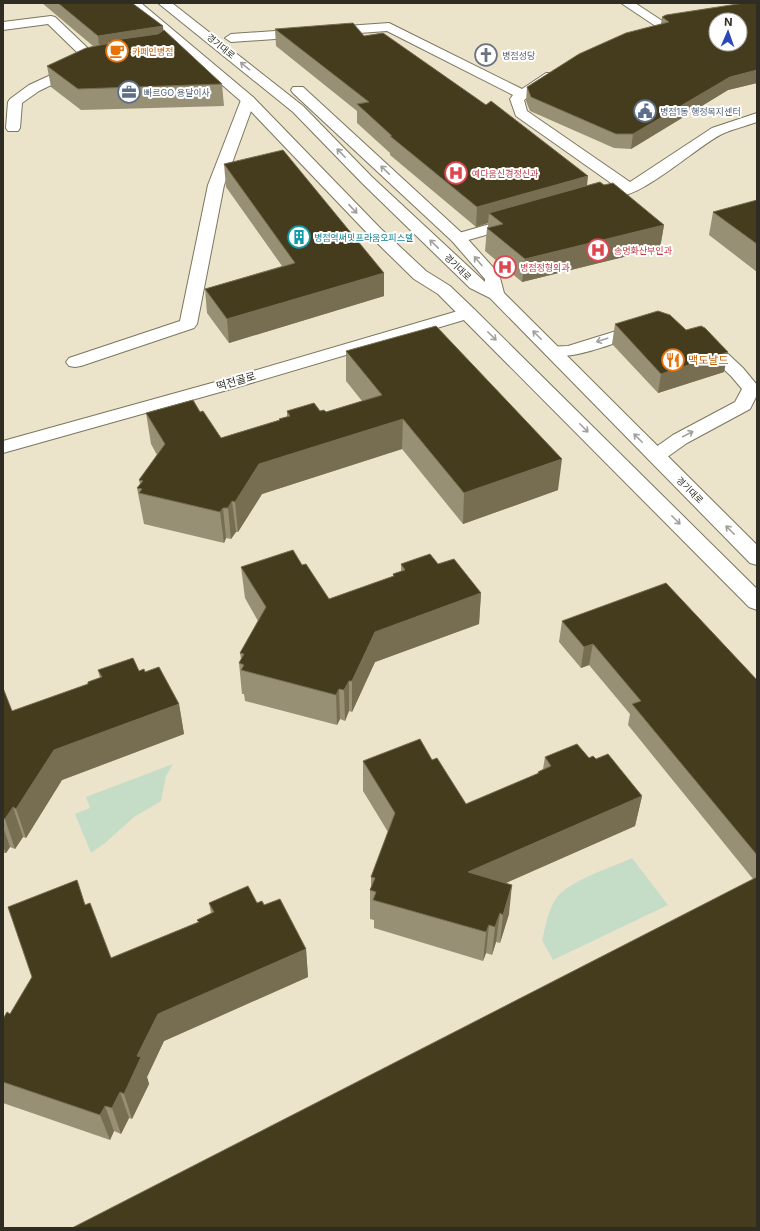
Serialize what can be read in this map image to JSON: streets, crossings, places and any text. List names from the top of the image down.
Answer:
{
  "streets": {
    "main road": ["경기대로", "떡전골로"]
  },
  "crossings": [
    ["경기대로", "떡전골로"]
  ],
  "places": {
    "cafe": ["카페인병점"],
    "church": ["병점성당"],
    "office": ["빠르GO 용달이사"],
    "public building": ["병점1동 행정복지센터"],
    "hospital": ["예다움신경정신과", "송명화산부인과", "병점정형외과"],
    "building": ["병점역써밋프라움오피스텔"],
    "restaurant": ["맥도날드"]
  },
  "north": "top"
}
